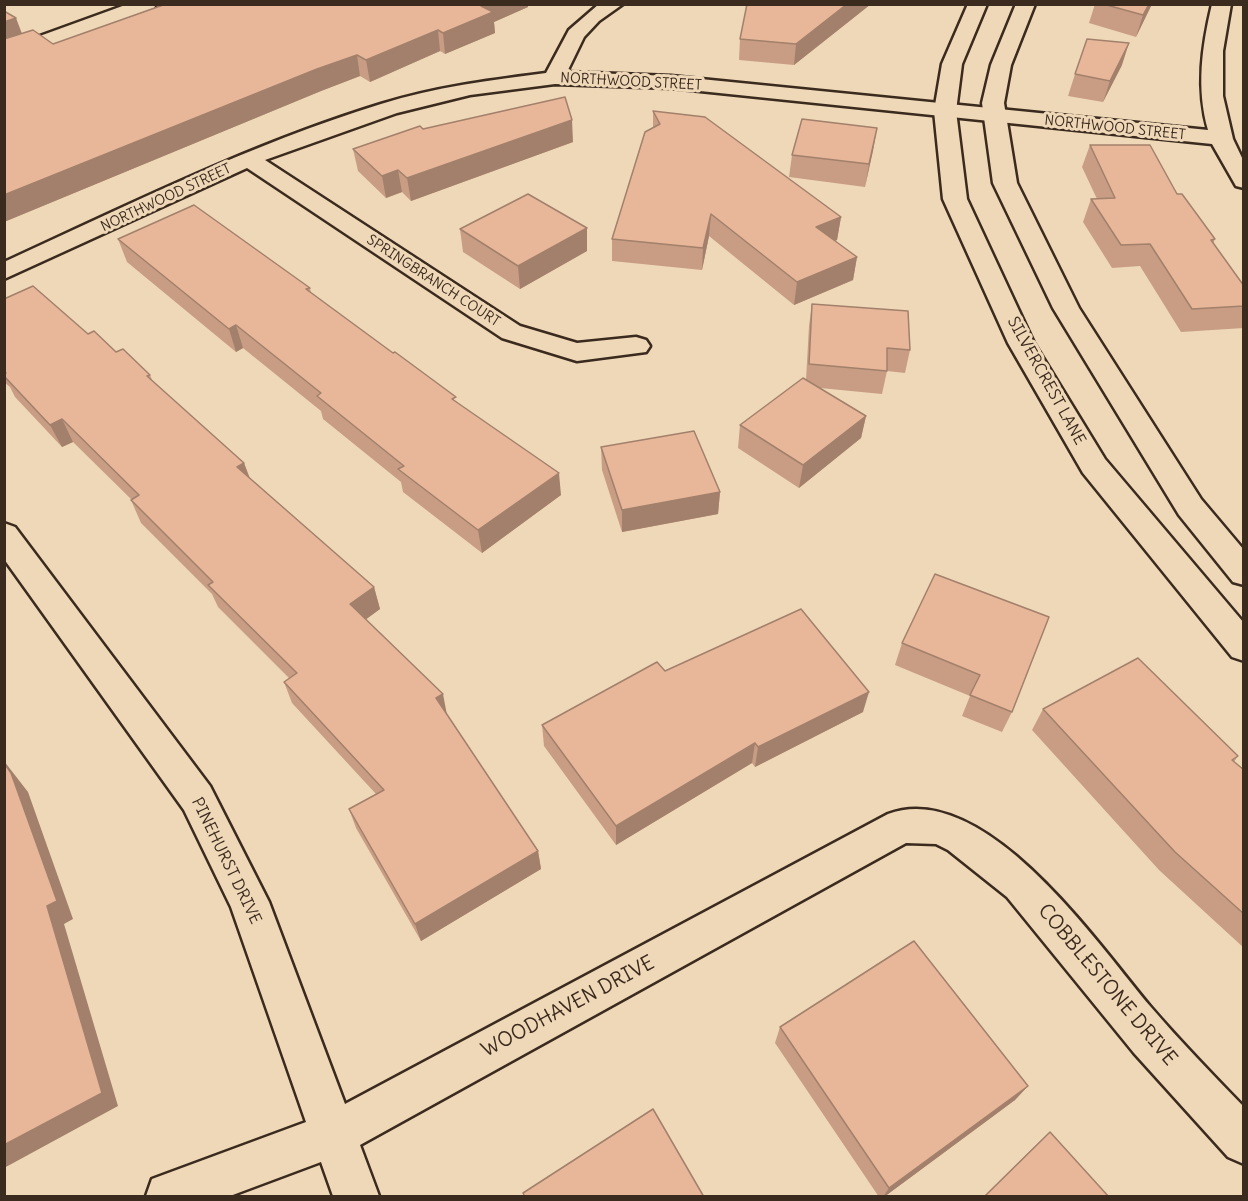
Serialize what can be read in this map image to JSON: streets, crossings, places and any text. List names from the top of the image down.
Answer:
{
  "streets": {
    "street": [
      "NORTHWOOD STREET",
      "SPRINGBRANCH COURT",
      "SILVERCREST LANE",
      "PINEHURST DRIVE",
      "COBBLESTONE DRIVE",
      "WOODHAVEN DRIVE"
    ]
  },
  "crossings": [
    ["NORTHWOOD STREET", "SPRINGBRANCH COURT"],
    ["NORTHWOOD STREET", "SILVERCREST LANE"],
    ["PINEHURST DRIVE", "WOODHAVEN DRIVE"],
    ["COBBLESTONE DRIVE", "WOODHAVEN DRIVE"]
  ]
}
